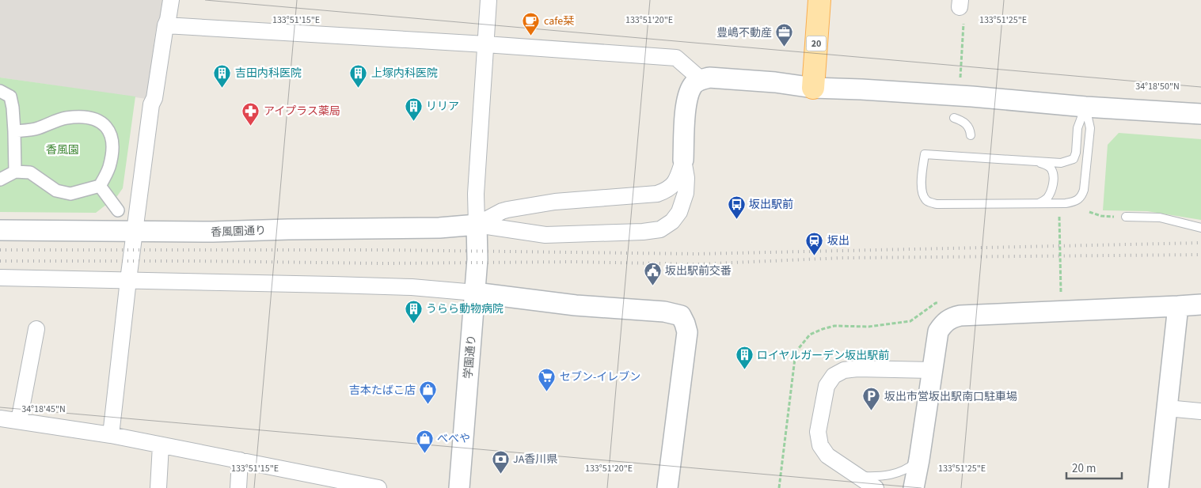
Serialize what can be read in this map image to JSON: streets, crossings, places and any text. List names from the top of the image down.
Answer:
{
  "streets": {
    "main road": ["20"],
    "street": ["香風園通り", "学園通り"]
  },
  "crossings": [
    ["香風園通り", "学園通り"]
  ],
  "parks": ["香風園"],
  "places": {
    "cafe": ["cafe栞"],
    "office": ["豊嶋不動産"],
    "building": [
      "吉田内科医院",
      "上塚内科医院",
      "リリア",
      "うらら動物病院",
      "ロイヤルガーデン坂出駅前"
    ],
    "pharmacy": ["アイプラス薬局"],
    "bus stop": ["坂出駅前"],
    "station": ["坂出"],
    "public building": ["坂出駅前交番"],
    "supermarket": ["セブン-イレブン"],
    "shop": ["吉本たばこ店", "べべや"],
    "parking": ["坂出市営坂出駅南口駐車場"],
    "bank": ["JA香川県"]
  },
  "scale_bar": "20 m",
  "coordinates": [
    "133°51'15\"E",
    "133°51'20\"E",
    "133°51'25\"E",
    "34°18'50\"N",
    "34°18'45\"N"
  ]
}
